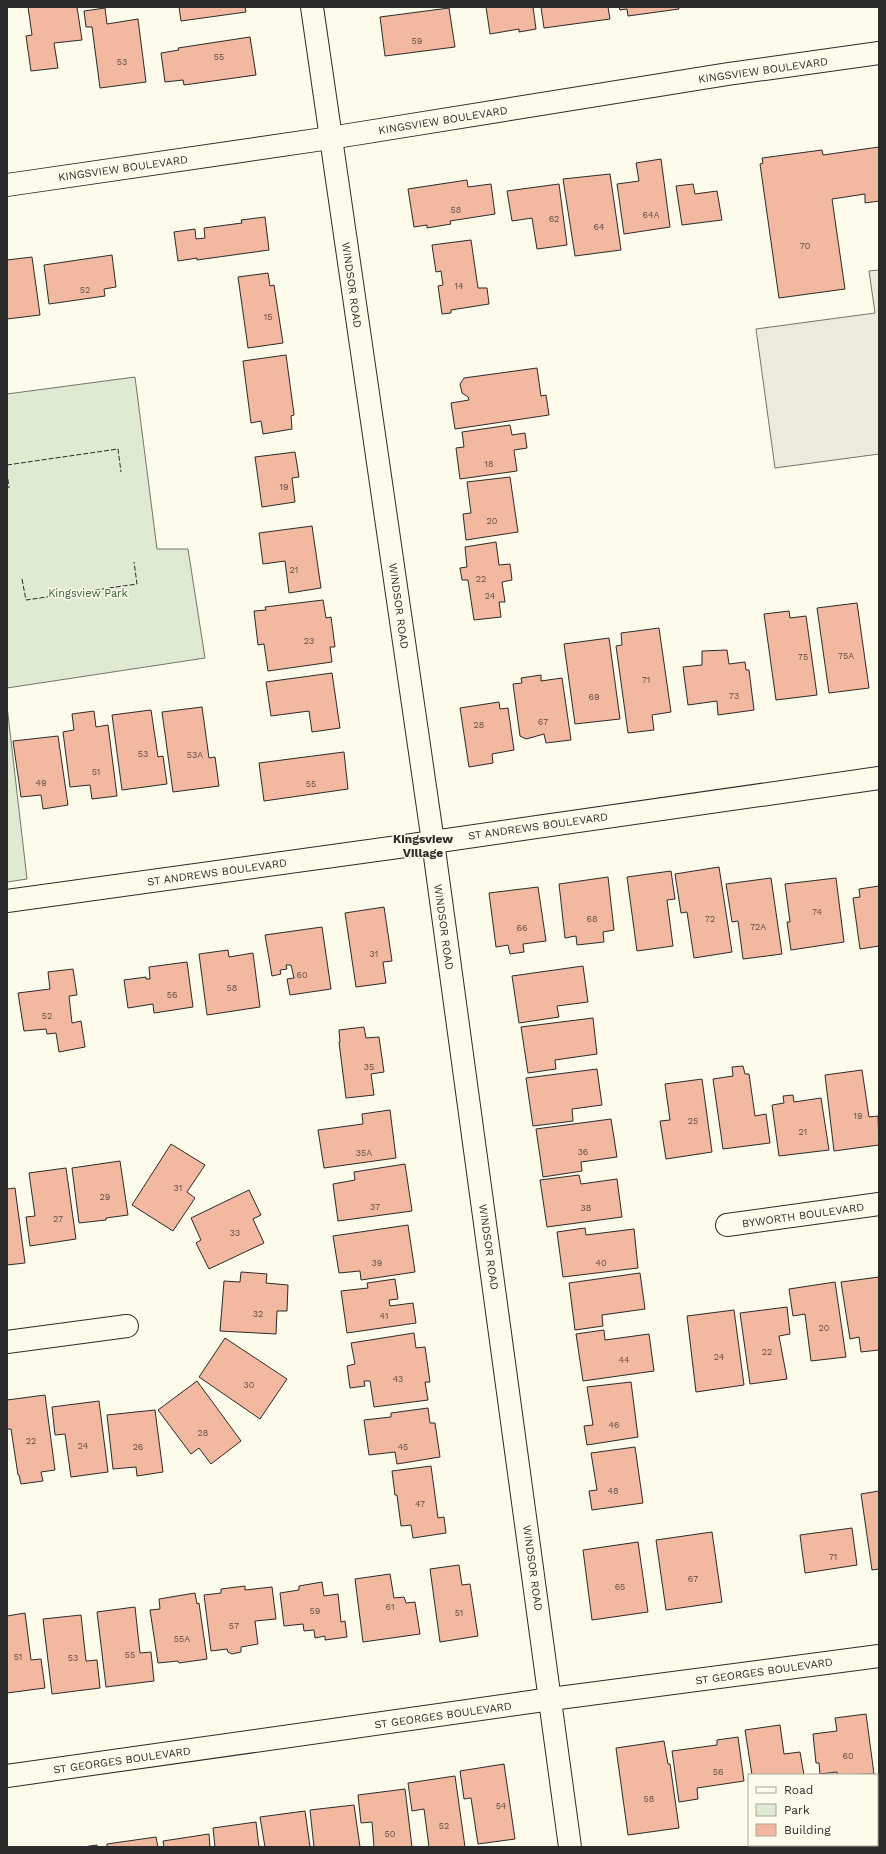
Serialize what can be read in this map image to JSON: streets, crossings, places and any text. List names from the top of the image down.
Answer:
{
  "streets": {
    "street": [
      "KINGSVIEW BOULEVARD",
      "WINDSOR ROAD",
      "ST ANDREWS BOULEVARD",
      "BYWORTH BOULEVARD",
      "ST GEORGES BOULEVARD"
    ]
  },
  "crossings": [
    ["KINGSVIEW BOULEVARD", "WINDSOR ROAD"],
    ["WINDSOR ROAD", "ST ANDREWS BOULEVARD"],
    ["WINDSOR ROAD", "ST GEORGES BOULEVARD"]
  ],
  "districts": ["Kingsview Village"],
  "parks": ["Kingsview Park"],
  "house_numbers": [
    "59",
    "55",
    "53",
    "58",
    "64A",
    "62",
    "64",
    "70",
    "14",
    "52",
    "15",
    "18",
    "19",
    "20",
    "21",
    "22",
    "24",
    "23",
    "75A",
    "75",
    "71",
    "73",
    "69",
    "67",
    "28",
    "53",
    "53A",
    "51",
    "49",
    "55",
    "74",
    "68",
    "72",
    "72A",
    "66",
    "31",
    "60",
    "58",
    "56",
    "52",
    "35",
    "19",
    "25",
    "21",
    "36",
    "35A",
    "31",
    "29",
    "37",
    "38",
    "27",
    "33",
    "39",
    "40",
    "32",
    "41",
    "20",
    "22",
    "24",
    "44",
    "43",
    "30",
    "46",
    "28",
    "22",
    "24",
    "26",
    "45",
    "48",
    "47",
    "71",
    "67",
    "65",
    "61",
    "59",
    "51",
    "57",
    "55A",
    "55",
    "51",
    "53",
    "60",
    "56",
    "58",
    "54",
    "52",
    "50"
  ],
  "legend": ["Road", "Park", "Building"]
}
